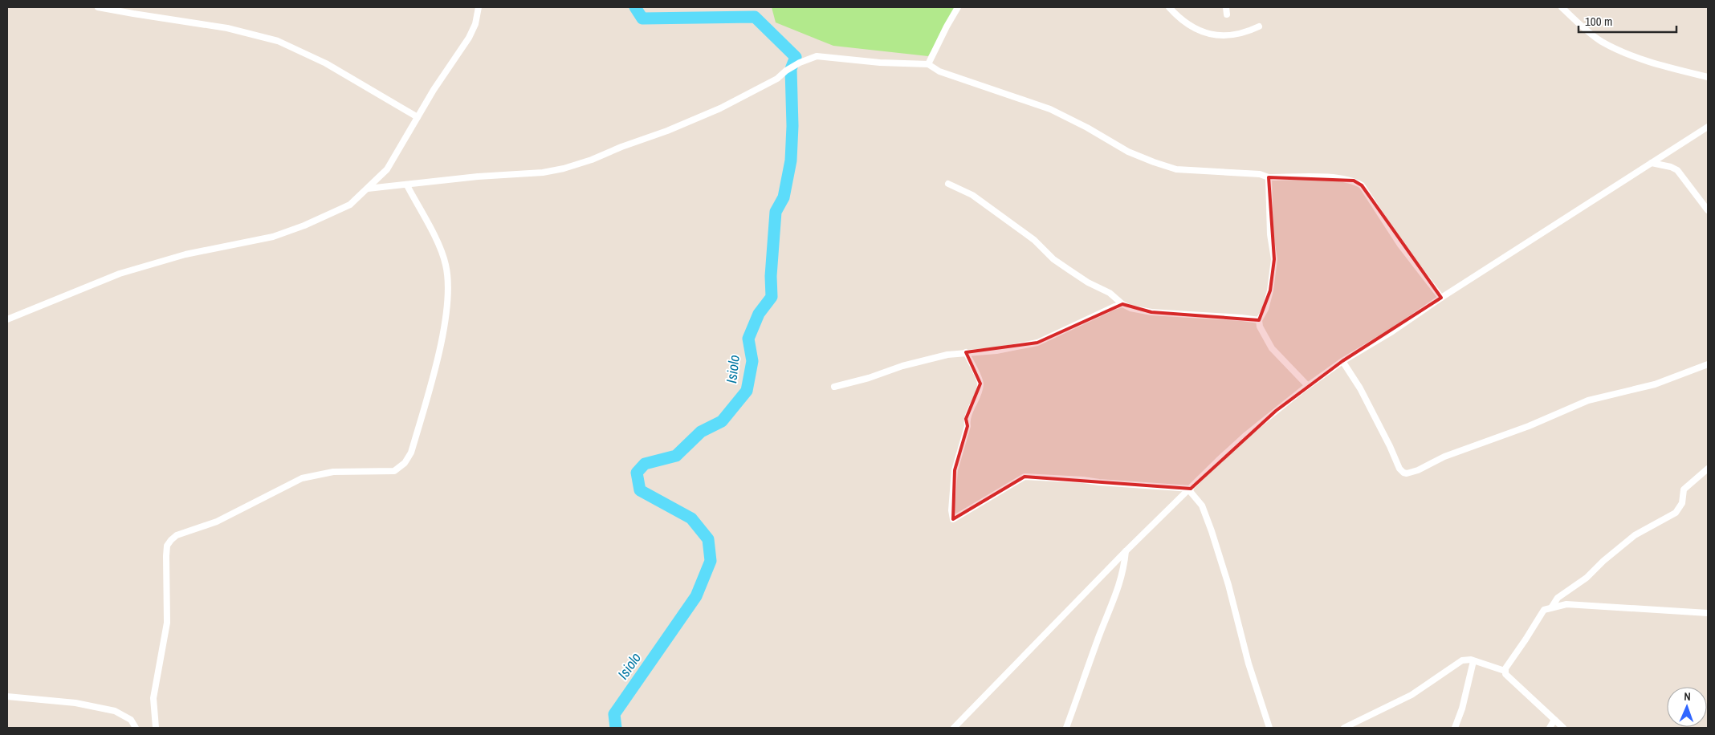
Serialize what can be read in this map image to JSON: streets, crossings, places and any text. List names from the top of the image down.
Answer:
{
  "water": ["Isiolo"],
  "scale_bar": "100 m",
  "north": "top"
}
